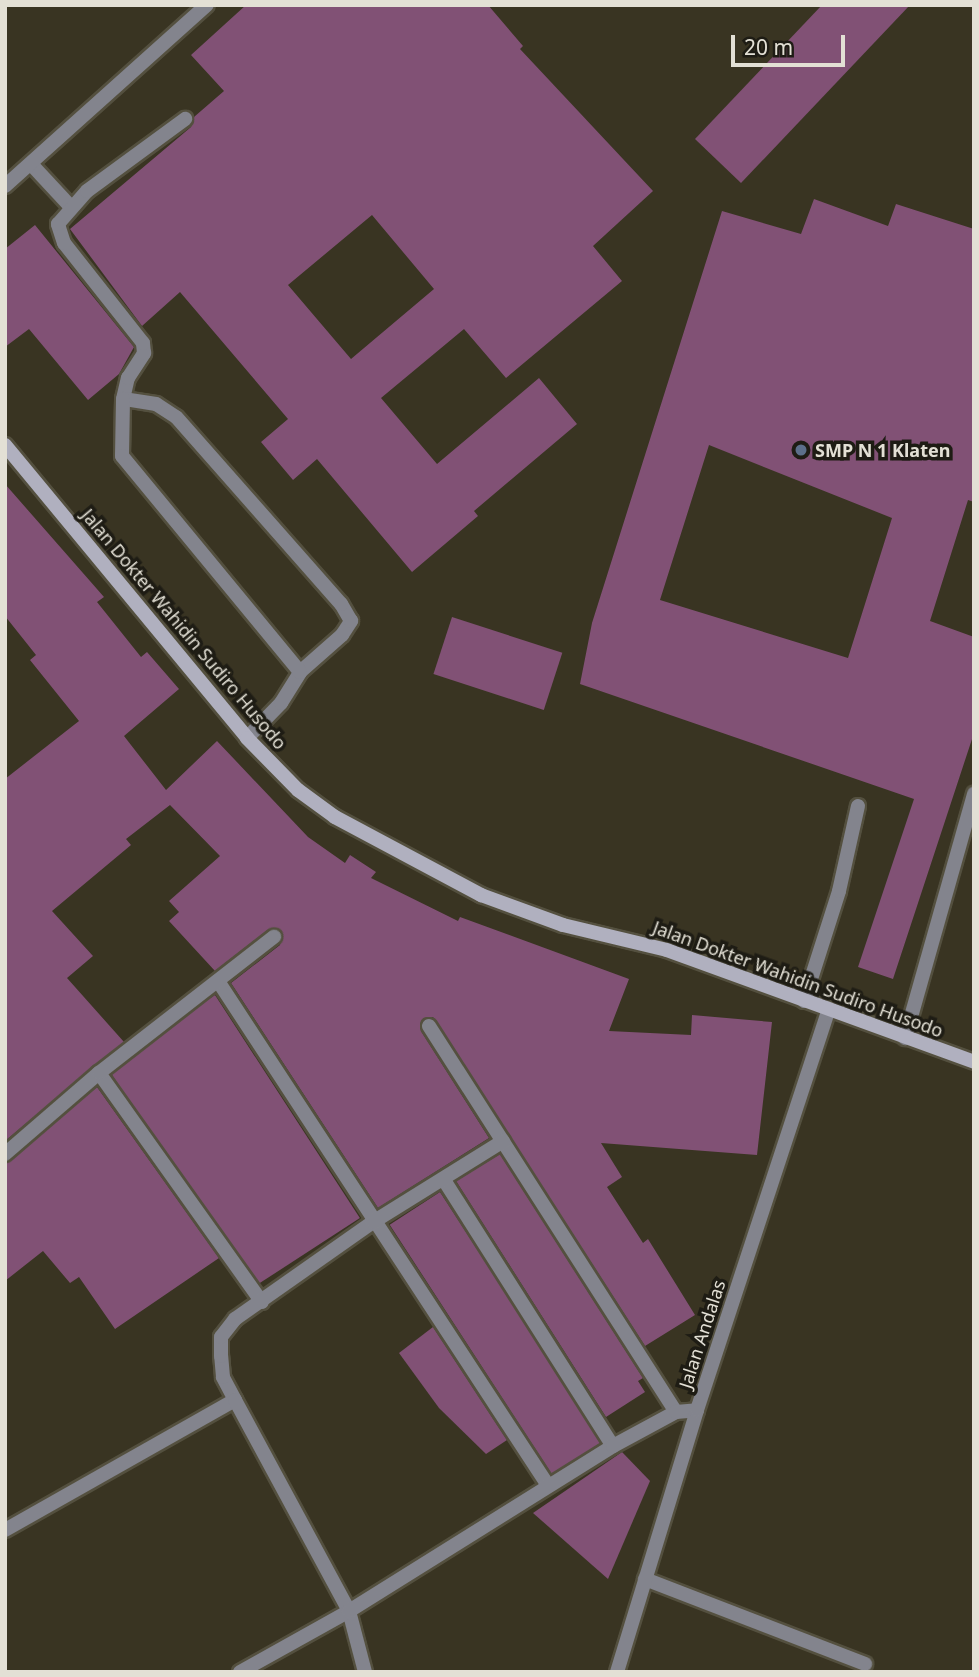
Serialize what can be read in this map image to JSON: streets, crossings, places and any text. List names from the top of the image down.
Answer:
{
  "streets": {
    "main road": ["Jalan Dokter Wahidin Sudiro Husodo"],
    "street": ["Jalan Andalas"]
  },
  "crossings": [
    ["Jalan Dokter Wahidin Sudiro Husodo", "Jalan Andalas"]
  ],
  "places": ["SMP N 1 Klaten"],
  "scale_bar": "20 m"
}
